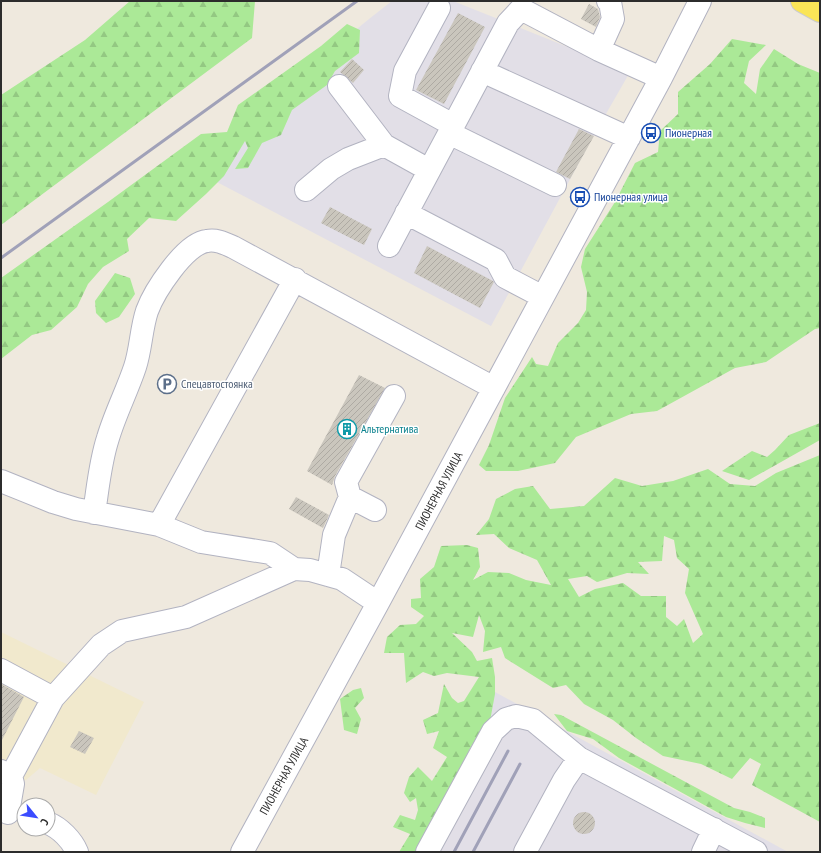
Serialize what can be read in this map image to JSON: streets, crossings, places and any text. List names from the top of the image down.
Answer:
{
  "streets": {
    "street": ["ПИОНЕРНАЯ УЛИЦА"]
  },
  "places": {
    "bus stop": ["Пионерная", "Пионерная улица"],
    "parking": ["Спецавтостоянка"],
    "building": ["Альтернатива"]
  },
  "north": "bottom right"
}
